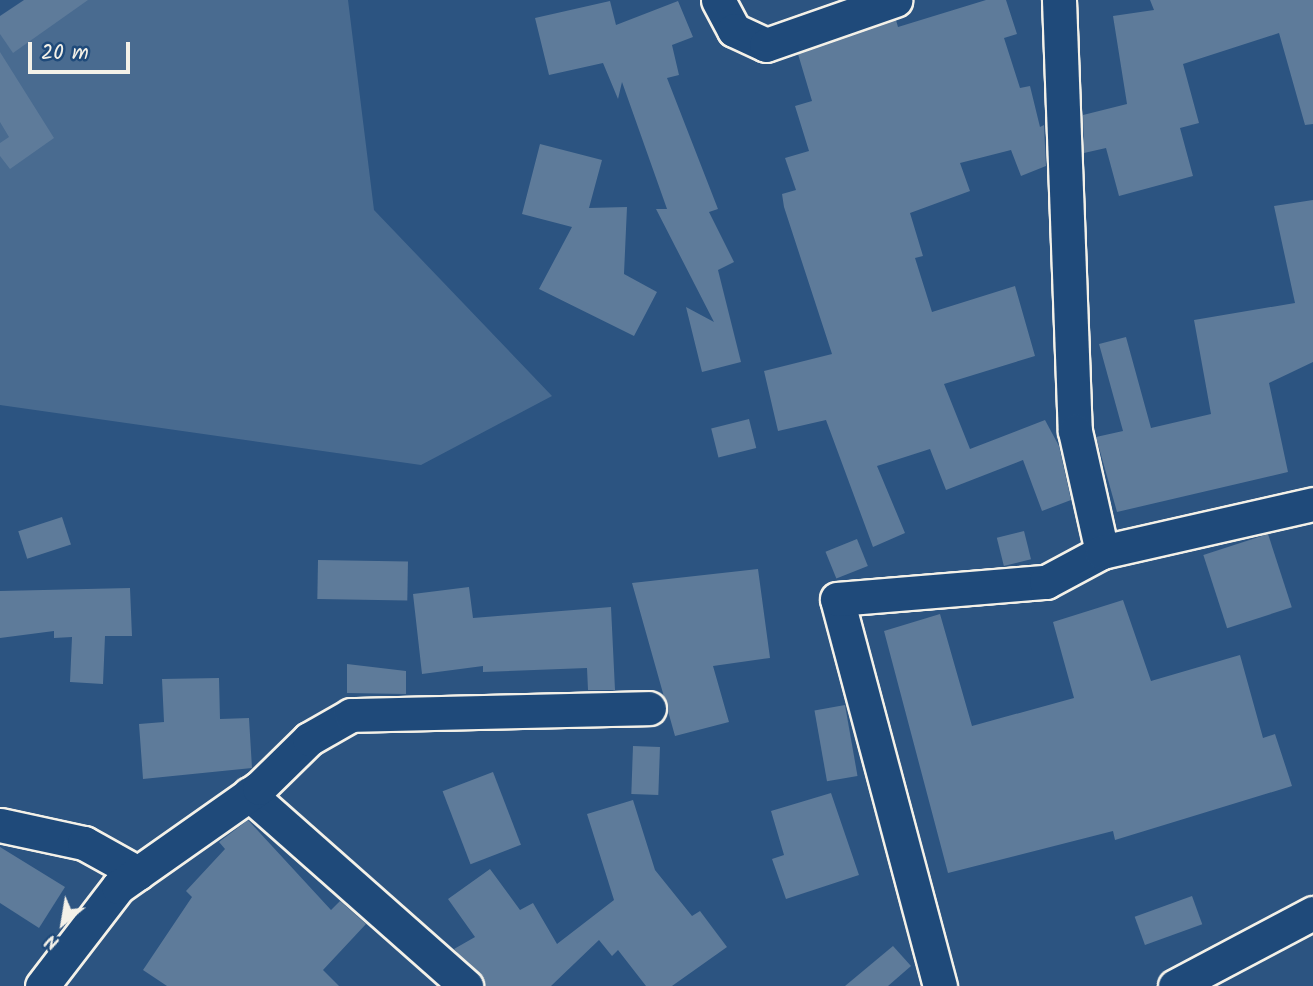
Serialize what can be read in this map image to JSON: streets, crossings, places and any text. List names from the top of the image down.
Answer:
{
  "scale_bar": "20 m",
  "north": "bottom left"
}
